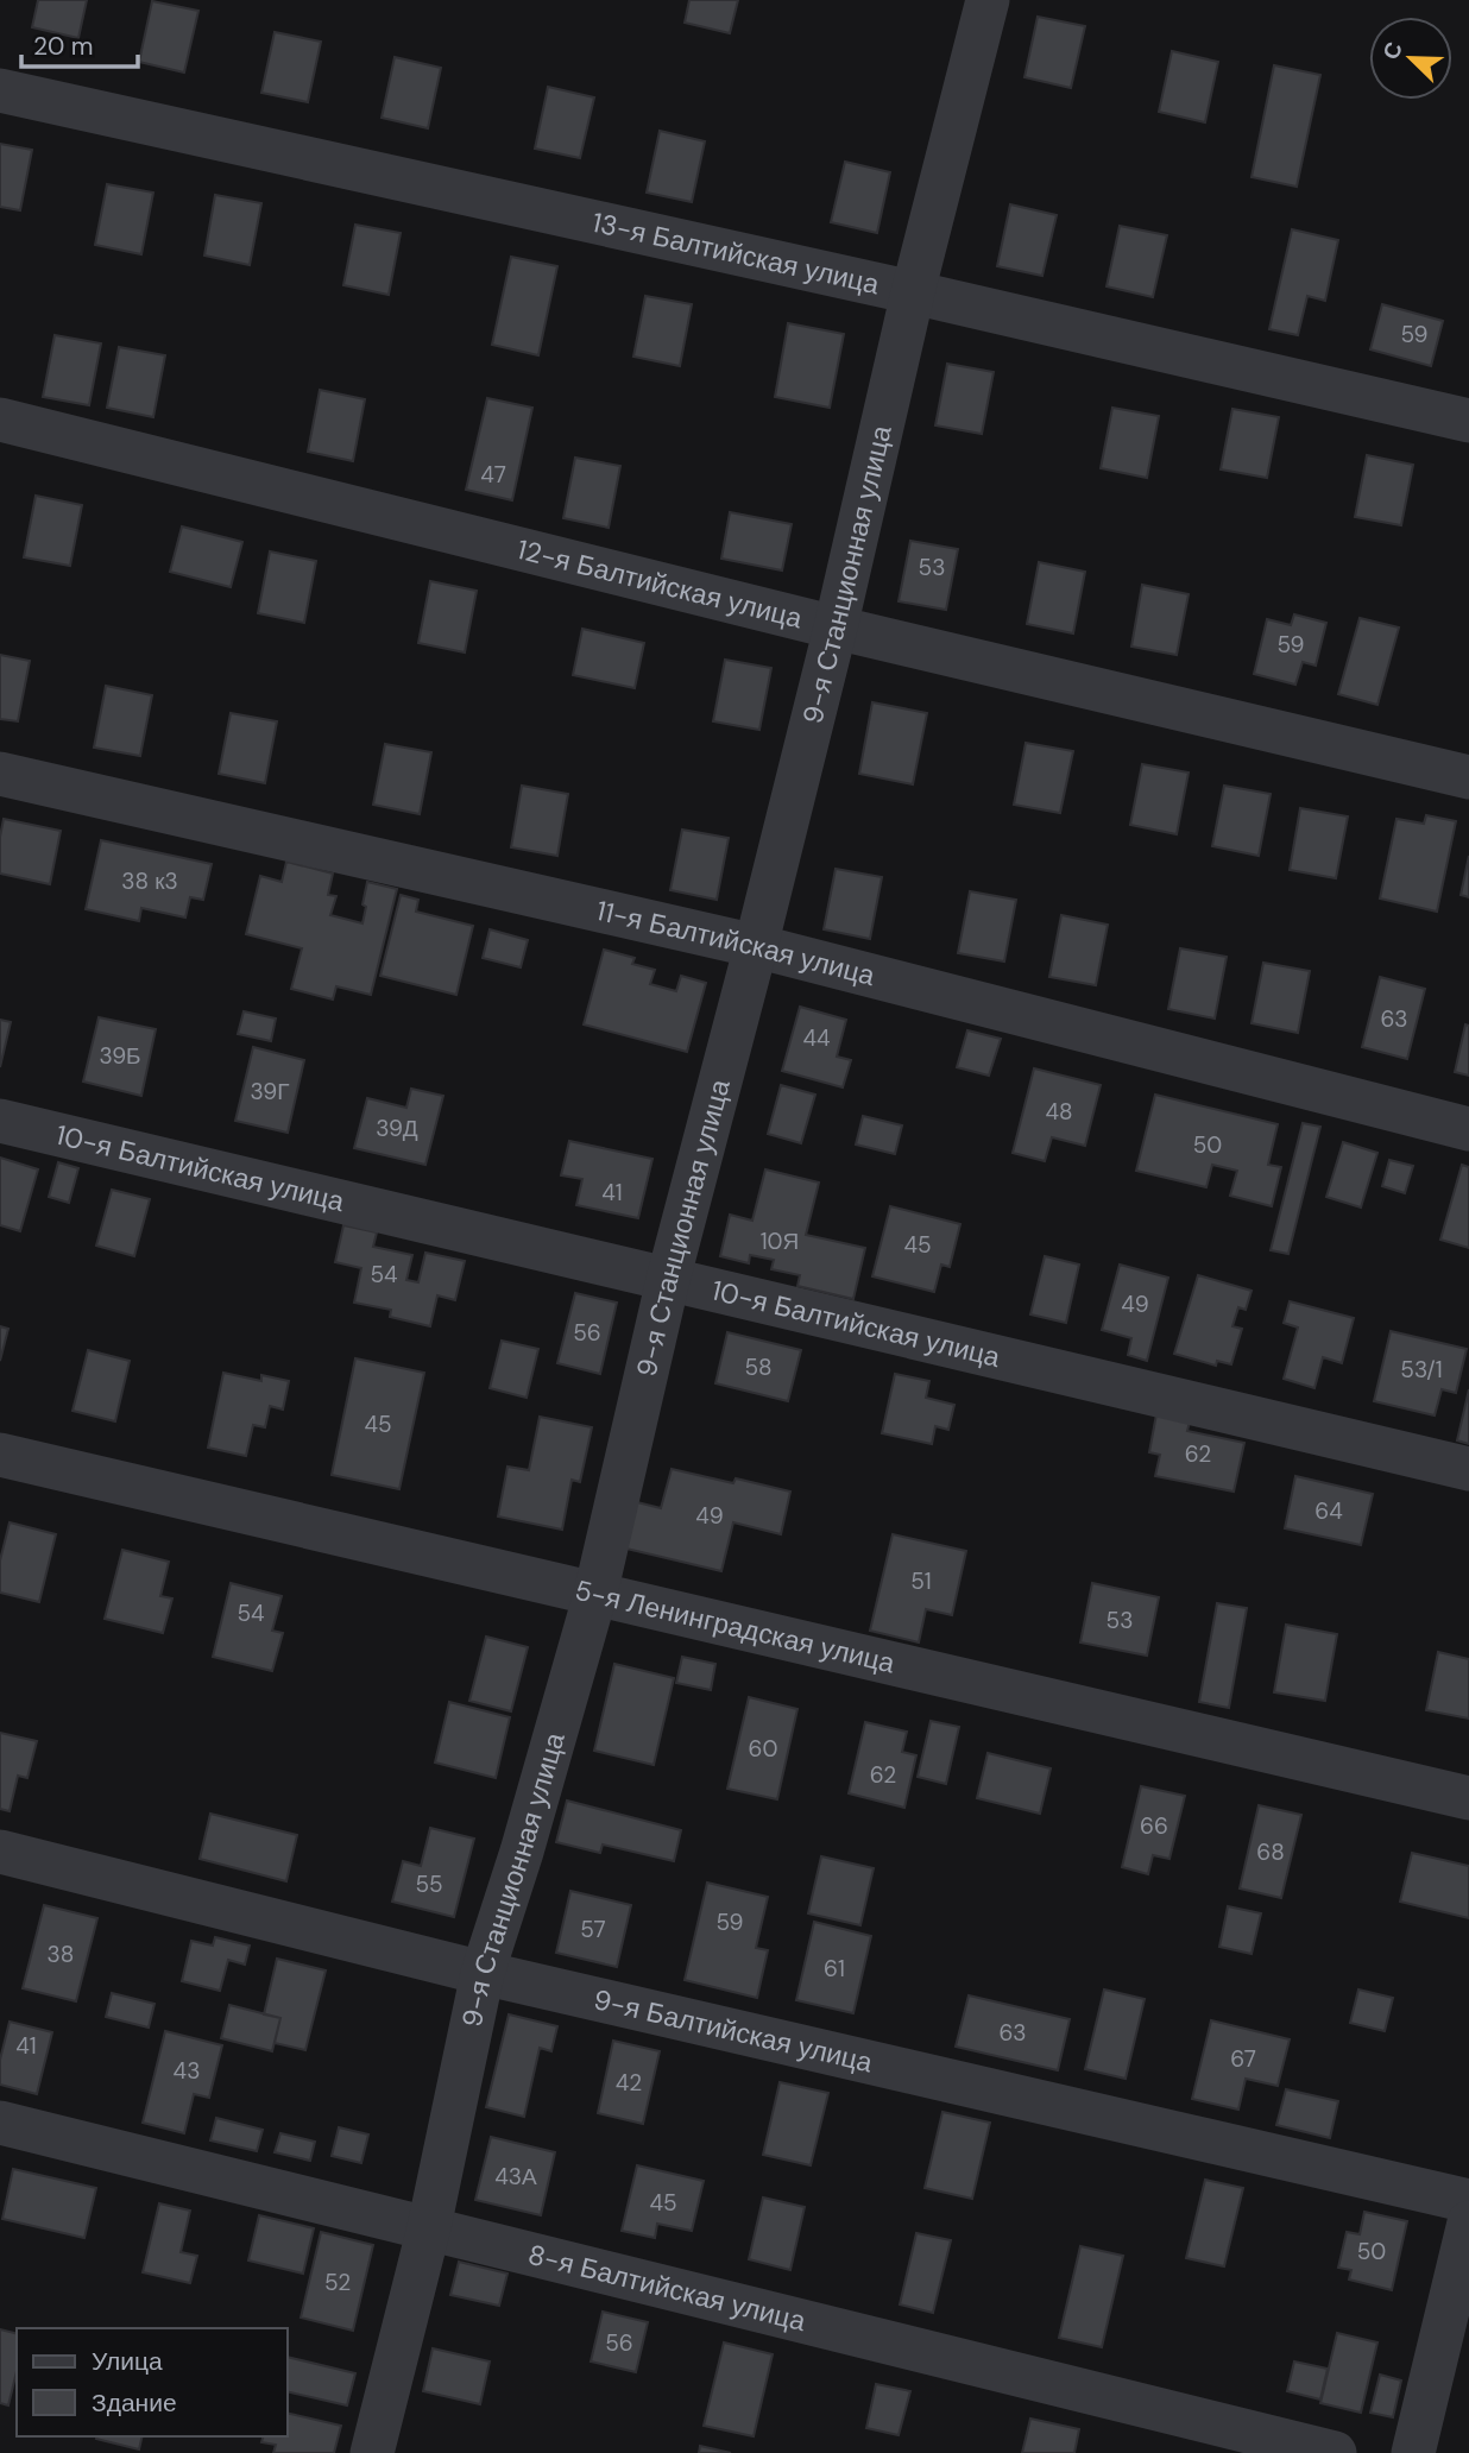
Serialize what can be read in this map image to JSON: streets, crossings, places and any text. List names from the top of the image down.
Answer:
{
  "streets": {
    "street": [
      "13-я Балтийская улица",
      "9-я Станционная улица",
      "12-я Балтийская улица",
      "11-я Балтийская улица",
      "10-я Балтийская улица",
      "5-я Ленинградская улица",
      "9-я Балтийская улица",
      "8-я Балтийская улица"
    ]
  },
  "crossings": [
    ["13-я Балтийская улица", "9-я Станционная улица"],
    ["9-я Станционная улица", "12-я Балтийская улица"],
    ["9-я Станционная улица", "11-я Балтийская улица"],
    ["9-я Станционная улица", "10-я Балтийская улица"],
    ["9-я Станционная улица", "5-я Ленинградская улица"],
    ["9-я Станционная улица", "9-я Балтийская улица"],
    ["9-я Станционная улица", "8-я Балтийская улица"]
  ],
  "house_numbers": [
    "59",
    "47",
    "53",
    "59",
    "38 к3",
    "63",
    "44",
    "39Б",
    "39Г",
    "48",
    "39Д",
    "50",
    "41",
    "10Я",
    "45",
    "54",
    "49",
    "56",
    "58",
    "53/1",
    "45",
    "62",
    "64",
    "49",
    "51",
    "54",
    "53",
    "60",
    "62",
    "66",
    "68",
    "55",
    "59",
    "57",
    "38",
    "61",
    "63",
    "41",
    "67",
    "43",
    "42",
    "43А",
    "45",
    "50",
    "52",
    "56"
  ],
  "legend": ["Улица", "Здание"],
  "scale_bar": "20 m",
  "north": "top left"
}
